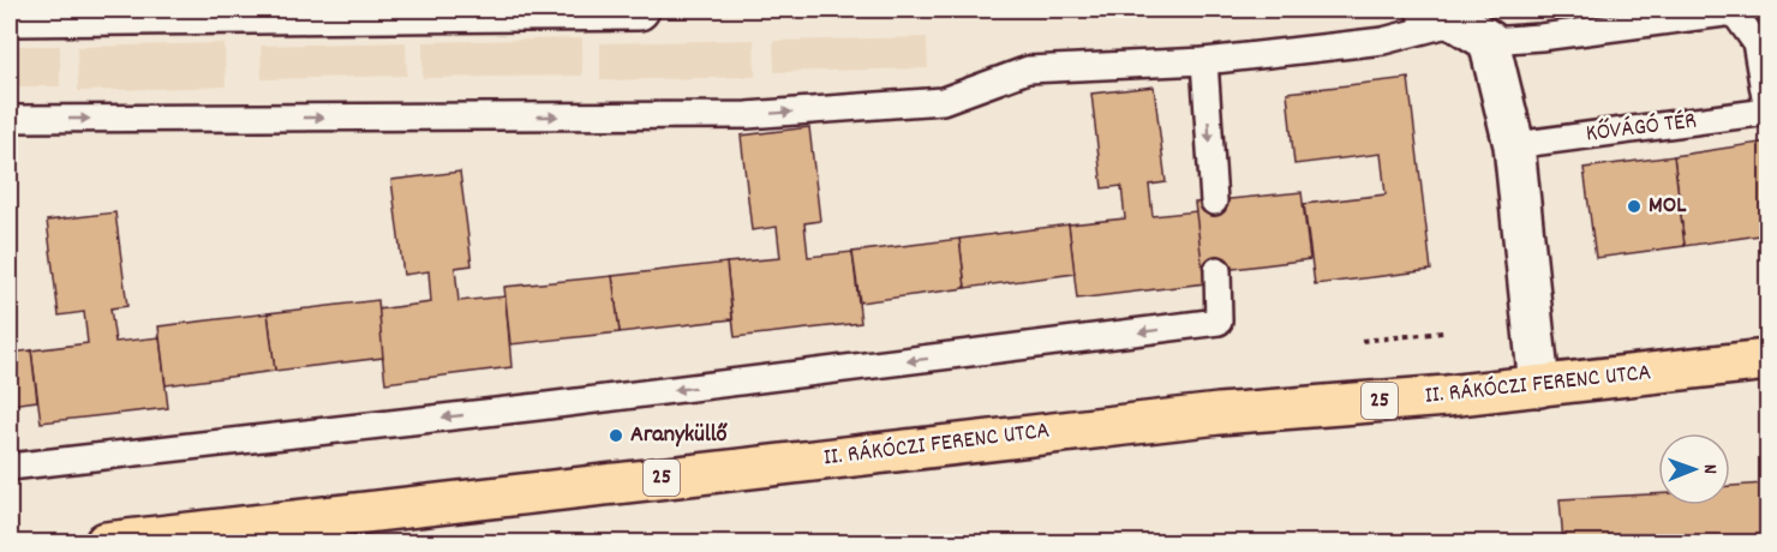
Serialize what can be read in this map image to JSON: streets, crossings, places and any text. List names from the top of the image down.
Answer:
{
  "streets": {
    "main road": ["II. RÁKÓCZI FERENC UTCA", "25"],
    "lane": ["KŐVÁGÓ TÉR"]
  },
  "places": ["MOL", "Aranyküllő"],
  "north": "right"
}
